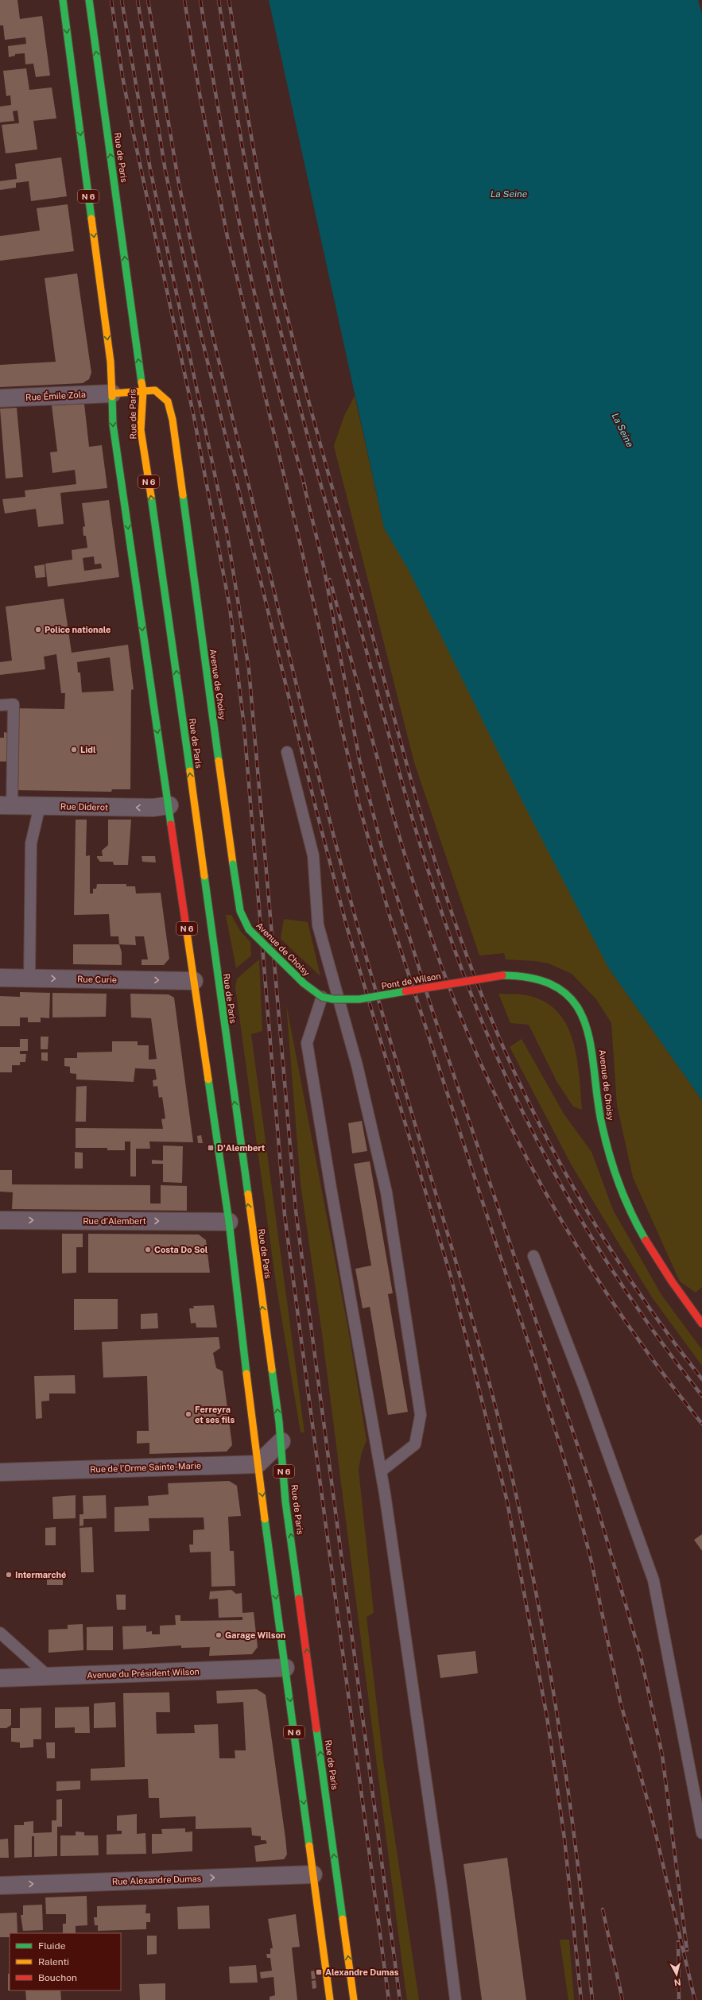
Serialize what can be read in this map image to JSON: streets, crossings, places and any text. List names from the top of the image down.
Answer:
{
  "streets": {
    "main road": [
      "Rue de Paris",
      "N 6",
      "Avenue de Choisy",
      "Pont de Wilson"
    ],
    "street": [
      "Rue Émile Zola",
      "Rue Diderot",
      "Rue Curie",
      "Rue d'Alembert",
      "Rue de l'Orme Sainte-Marie",
      "Avenue du Président Wilson",
      "Rue Alexandre Dumas"
    ]
  },
  "crossings": [
    ["Rue de Paris", "N 6"],
    ["Rue de Paris", "Rue Émile Zola"],
    ["Rue de Paris", "Avenue de Choisy"],
    ["Rue de Paris", "Rue Diderot"],
    ["Rue de Paris", "Rue Curie"],
    ["Rue de Paris", "Rue d'Alembert"],
    ["Rue de Paris", "Rue de l'Orme Sainte-Marie"],
    ["Rue de Paris", "Avenue du Président Wilson"],
    ["Rue de Paris", "Rue Alexandre Dumas"],
    ["N 6", "Rue de l'Orme Sainte-Marie"],
    ["Rue Émile Zola", "Avenue de Choisy"],
    ["Avenue de Choisy", "Pont de Wilson"]
  ],
  "one_way": [
    "Rue Diderot",
    "Rue Curie",
    "Rue d'Alembert",
    "Rue Alexandre Dumas"
  ],
  "water": ["La Seine"],
  "places": {
    "other": [
      "Police nationale",
      "Lidl",
      "Costa Do Sol",
      "Ferreyra et ses fils",
      "Intermarché",
      "Garage Wilson"
    ],
    "transit": ["D'Alembert", "Alexandre Dumas"]
  },
  "legend": ["Fluide", "Ralenti", "Bouchon"],
  "north": "bottom"
}
